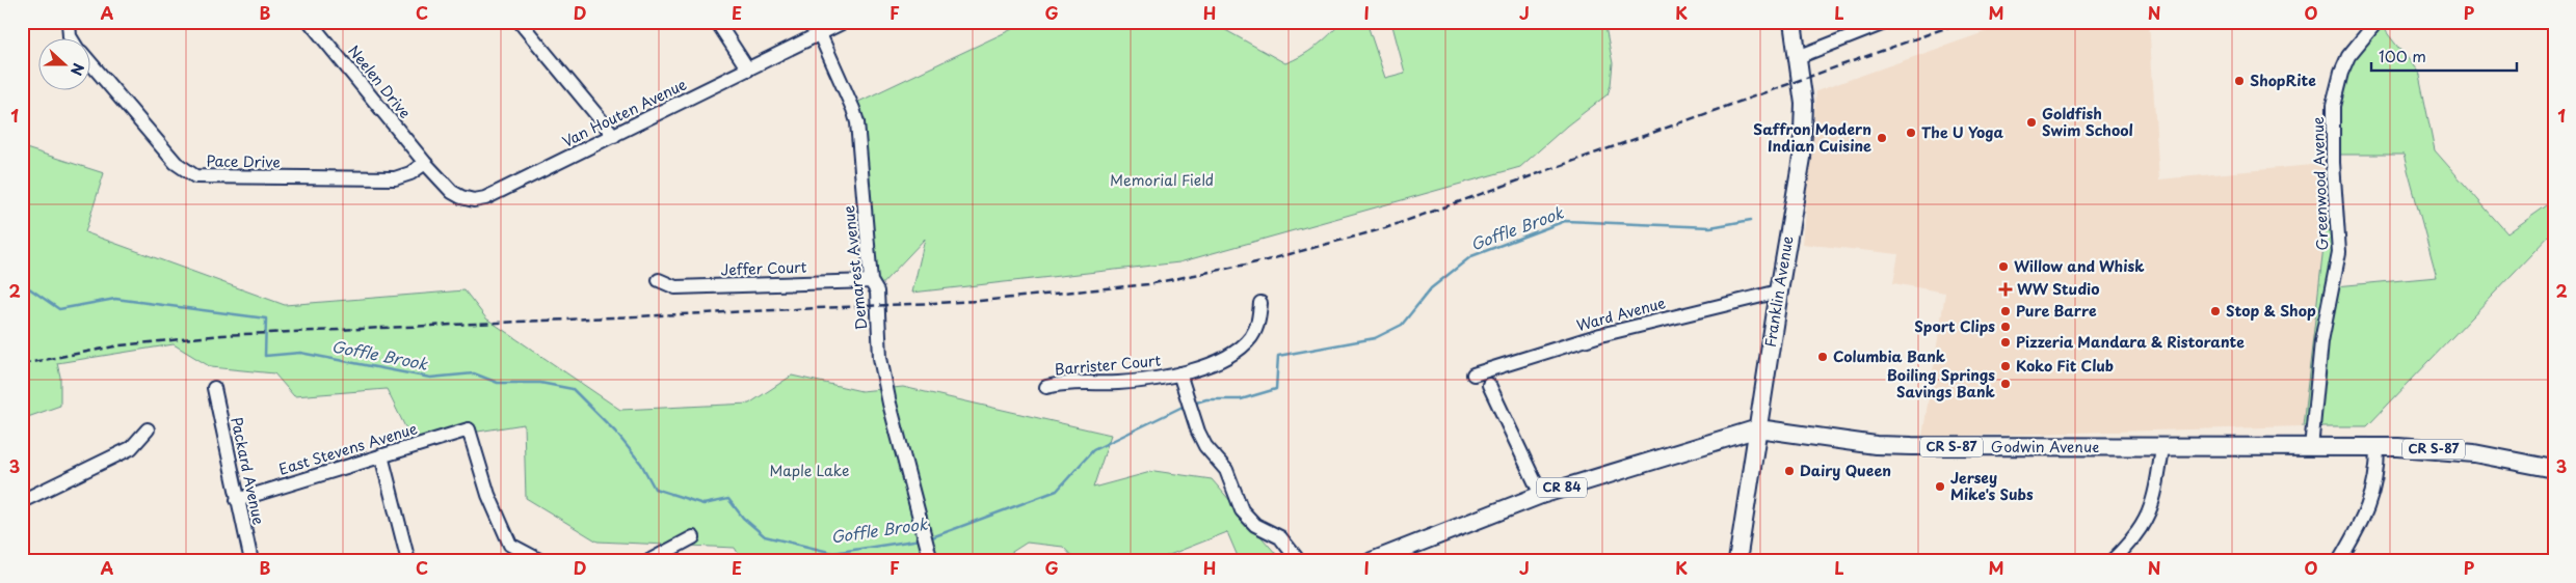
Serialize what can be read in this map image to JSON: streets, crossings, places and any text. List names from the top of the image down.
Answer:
{
  "streets": {
    "main road": [
      "Franklin Avenue",
      "CR S-87",
      "Godwin Avenue",
      "CR 84"
    ],
    "street": [
      "Neelen Drive",
      "Van Houten Avenue",
      "Pace Drive",
      "Greenwood Avenue",
      "Demarest Avenue",
      "Jeffer Court",
      "Ward Avenue",
      "Barrister Court",
      "East Stevens Avenue",
      "Packard Avenue"
    ]
  },
  "crossings": [
    ["Neelen Drive", "Van Houten Avenue"],
    ["Neelen Drive", "Pace Drive"],
    ["Van Houten Avenue", "Pace Drive"],
    ["Van Houten Avenue", "Demarest Avenue"],
    ["Greenwood Avenue", "Godwin Avenue"],
    ["Demarest Avenue", "Jeffer Court"],
    ["Franklin Avenue", "Ward Avenue"],
    ["Franklin Avenue", "Godwin Avenue"],
    ["East Stevens Avenue", "Packard Avenue"]
  ],
  "water": ["Goffle Brook"],
  "parks": ["Memorial Field", "Maple Lake"],
  "places": {
    "other": [
      "ShopRite",
      "Goldfish Swim School",
      "The U Yoga",
      "Saffron Modern Indian Cuisine",
      "Willow and Whisk",
      "Pure Barre",
      "Stop & Shop",
      "Sport Clips",
      "Pizzeria Mandara & Ristorante",
      "Columbia Bank",
      "Koko Fit Club",
      "Boiling Springs Savings Bank",
      "Dairy Queen",
      "Jersey Mike's Subs"
    ],
    "health": ["WW Studio"]
  },
  "scale_bar": "100 m",
  "north": "right",
  "grid": {
    "columns": [
      "A",
      "B",
      "C",
      "D",
      "E",
      "F",
      "G",
      "H",
      "I",
      "J",
      "K",
      "L",
      "M",
      "N",
      "O",
      "P"
    ],
    "rows": ["1", "2", "3"]
  }
}
